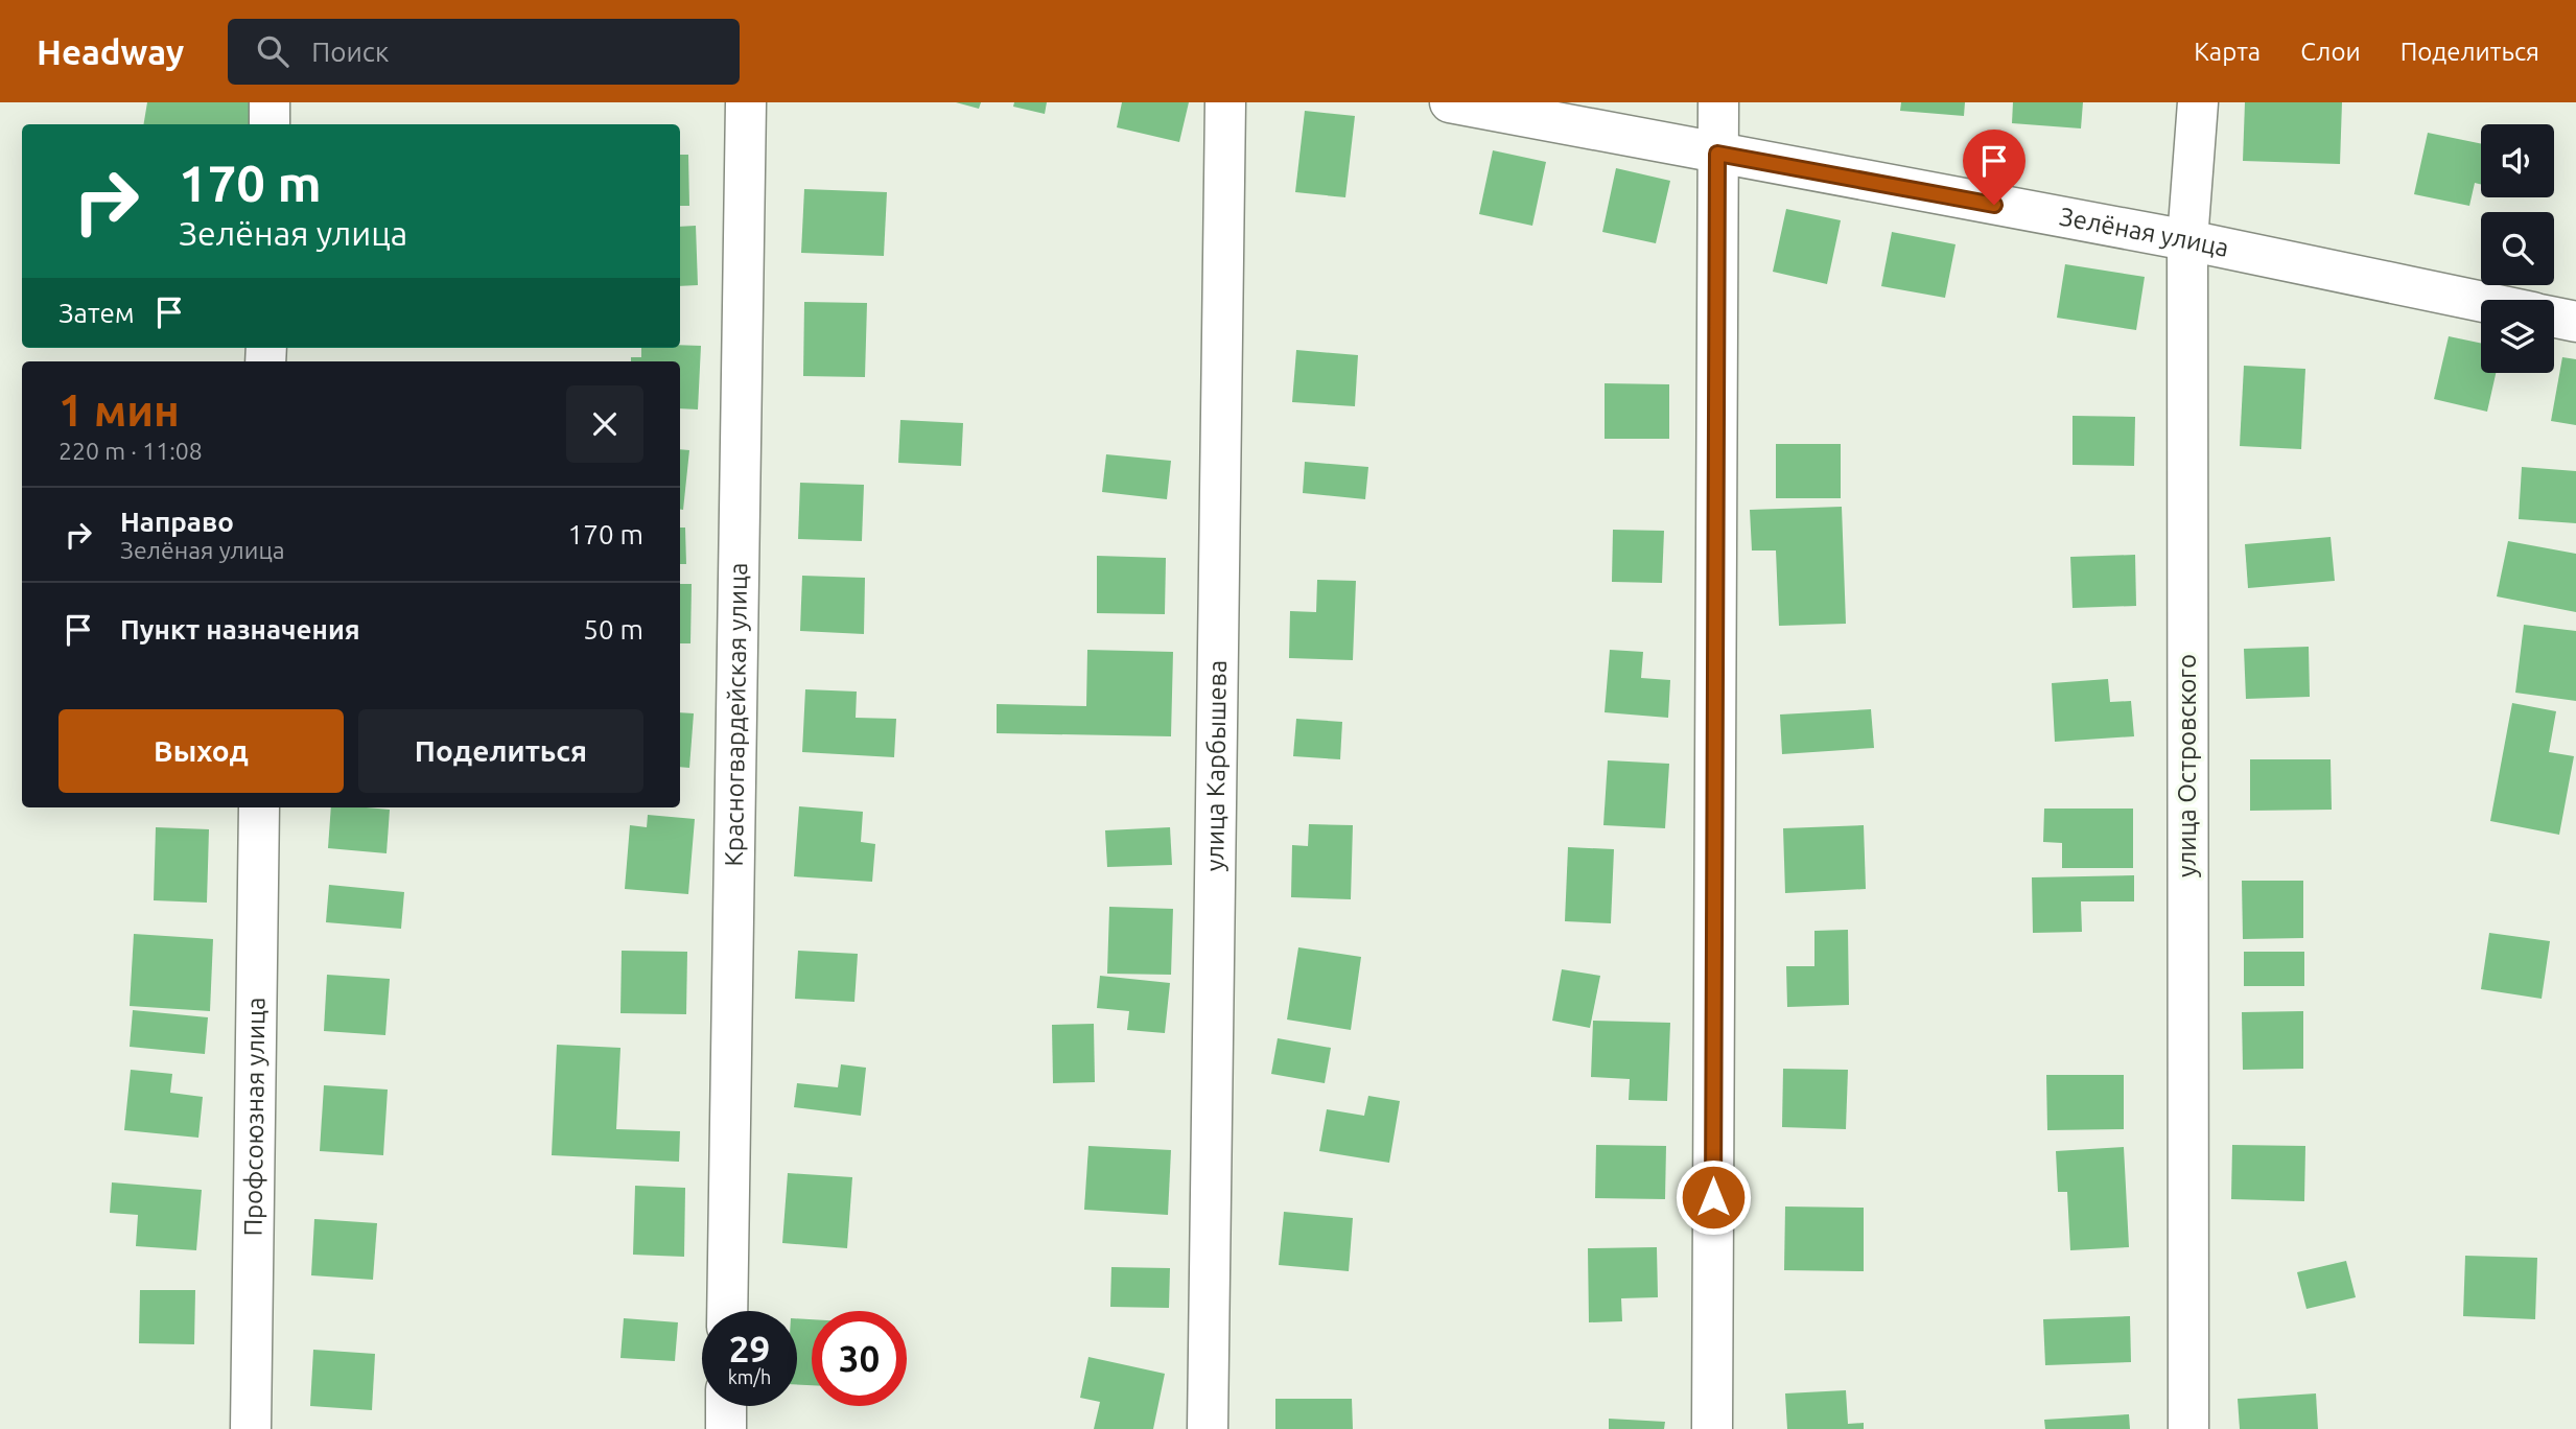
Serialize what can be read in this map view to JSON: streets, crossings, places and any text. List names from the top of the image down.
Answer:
{
  "streets": {
    "street": [
      "Зелёная улица",
      "Красногвардейская улица",
      "улица Карбышева",
      "улица Островского",
      "Профсоюзная улица"
    ]
  },
  "crossings": [
    ["Зелёная улица", "улица Островского"]
  ],
  "page": {
    "header": "Headway",
    "search": "Поиск",
    "nav": ["Карта", "Слои", "Поделиться"],
    "turn": ["170 m", "Зелёная улица"],
    "then": "Затем",
    "heading": ["1 мин", "220 m · 11:08"],
    "list": [
      {
        "name": "Направо",
        "note": "Зелёная улица",
        "value": "170 m"
      },
      {
        "name": "Пункт назначения",
        "value": "50 m"
      }
    ],
    "buttons": ["Выход", "Поделиться"],
    "speed": "29 km/h",
    "limit": "30"
  }
}
